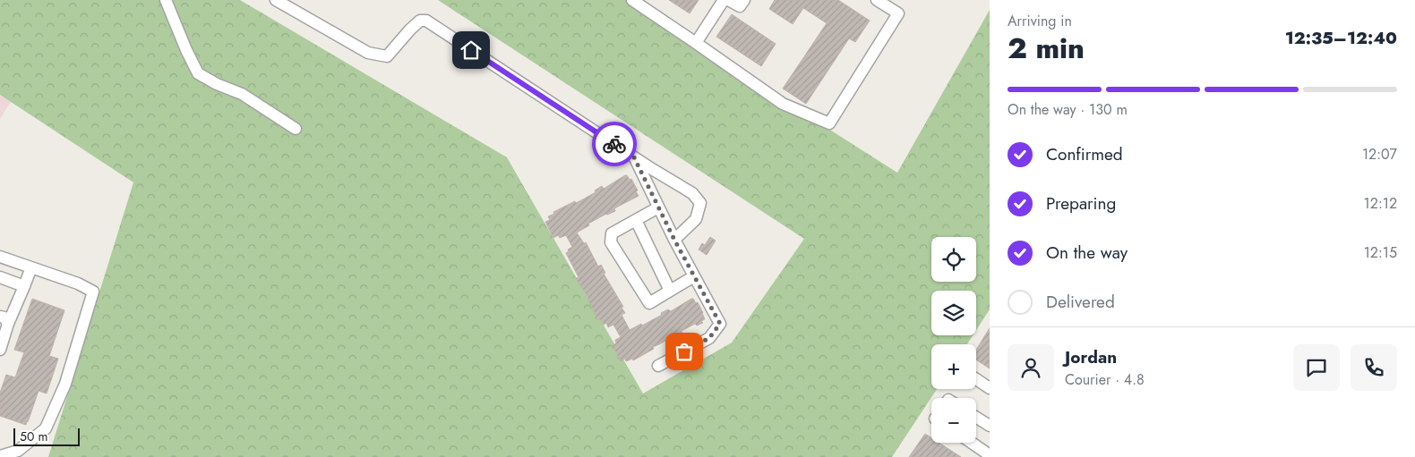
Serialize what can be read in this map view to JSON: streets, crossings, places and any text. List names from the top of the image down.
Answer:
{
  "scale_bar": "50 m",
  "page": {
    "heading": ["2 min", "Arriving in", "12:35–12:40"],
    "panel": ["Jordan", "Courier · 4.8"],
    "bar": "On the way · 130 m",
    "list": [
      ["Confirmed", "12:07"],
      ["Preparing", "12:12"],
      ["On the way", "12:15"],
      "Delivered"
    ],
    "map_buttons": ["+", "−"],
    "scale": "50 m"
  }
}
